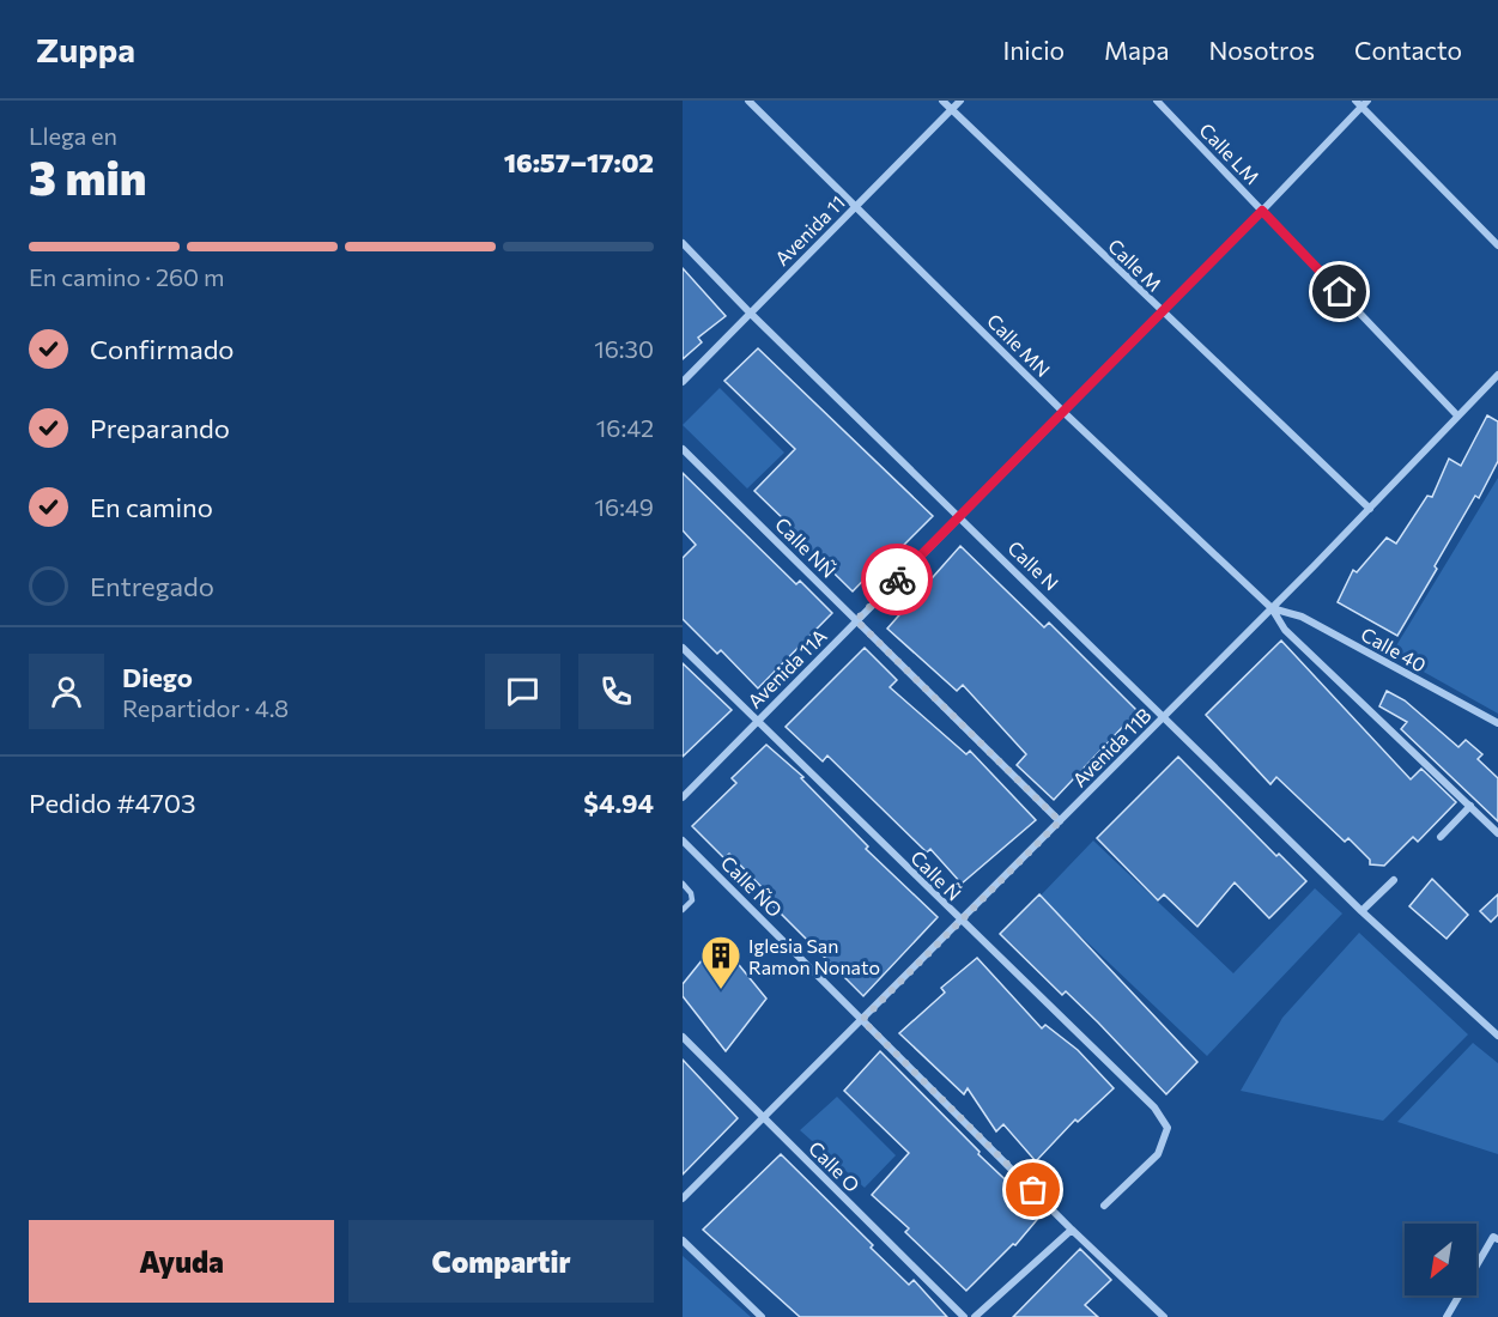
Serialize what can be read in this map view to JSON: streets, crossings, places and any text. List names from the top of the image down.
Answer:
{
  "streets": {
    "street": [
      "Calle LM",
      "Avenida 11",
      "Calle M",
      "Calle MN",
      "Calle NÑ",
      "Calle N",
      "Calle 40",
      "Avenida 11A",
      "Avenida 11B",
      "Calle Ñ",
      "Calle ÑO",
      "Calle O"
    ]
  },
  "crossings": [
    ["Calle LM", "Avenida 11A"],
    ["Calle LM", "Avenida 11B"],
    ["Avenida 11", "Calle M"],
    ["Avenida 11", "Calle MN"],
    ["Avenida 11", "Calle N"],
    ["Calle M", "Avenida 11A"],
    ["Calle M", "Avenida 11B"],
    ["Calle MN", "Calle 40"],
    ["Calle MN", "Avenida 11A"],
    ["Calle MN", "Avenida 11B"],
    ["Calle NÑ", "Avenida 11A"],
    ["Calle NÑ", "Avenida 11B"],
    ["Calle N", "Avenida 11A"],
    ["Calle N", "Avenida 11B"],
    ["Calle 40", "Avenida 11B"],
    ["Avenida 11A", "Calle Ñ"],
    ["Avenida 11B", "Calle Ñ"],
    ["Avenida 11B", "Calle ÑO"],
    ["Avenida 11B", "Calle O"]
  ],
  "places": {
    "building": ["Iglesia San Ramon Nonato"]
  },
  "north": "bottom left",
  "page": {
    "header": "Zuppa",
    "nav": [
      "Inicio",
      "Mapa",
      "Nosotros",
      "Contacto"
    ],
    "heading": ["3 min", "Llega en", "16:57–17:02"],
    "panel": [
      "Diego",
      "Repartidor · 4.8",
      "Pedido #4703",
      "$4.94"
    ],
    "bar": "En camino · 260 m",
    "list": [
      ["Confirmado", "16:30"],
      ["Preparando", "16:42"],
      ["En camino", "16:49"],
      "Entregado"
    ],
    "buttons": ["Ayuda", "Compartir"]
  }
}
